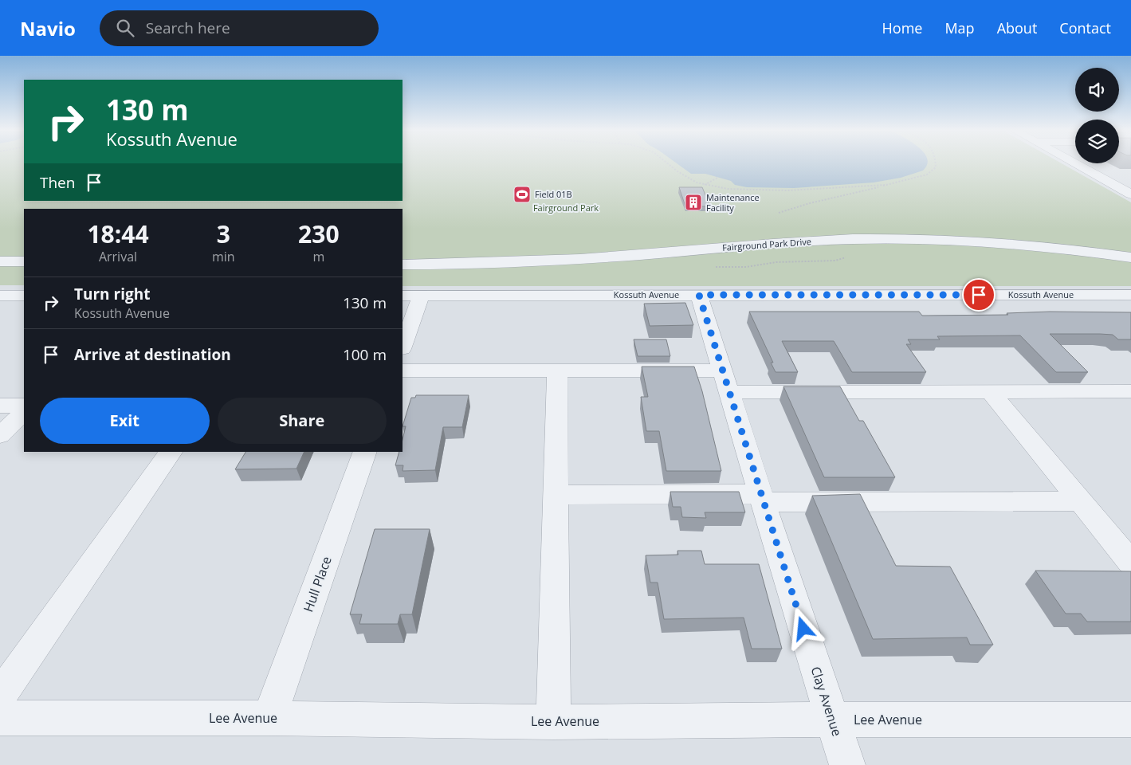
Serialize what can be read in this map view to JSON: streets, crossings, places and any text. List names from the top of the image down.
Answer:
{
  "streets": {
    "street": [
      "Fairground Park Drive",
      "Kossuth Avenue",
      "Hull Place",
      "Clay Avenue",
      "Lee Avenue"
    ]
  },
  "crossings": [
    ["Kossuth Avenue", "Clay Avenue"],
    ["Hull Place", "Lee Avenue"],
    ["Clay Avenue", "Lee Avenue"]
  ],
  "parks": ["Fairground Park"],
  "places": {
    "sports": ["Field 01B"],
    "building": ["Maintenance Facility"]
  },
  "page": {
    "header": "Navio",
    "search": "Search here",
    "nav": [
      "Home",
      "Map",
      "About",
      "Contact"
    ],
    "turn": ["130 m", "Kossuth Avenue"],
    "then": "Then",
    "eta": [
      "18:44",
      "Arrival",
      "3",
      "min",
      "230",
      "m"
    ],
    "list": [
      {
        "name": "Turn right",
        "note": "Kossuth Avenue",
        "value": "130 m"
      },
      {
        "name": "Arrive at destination",
        "value": "100 m"
      }
    ],
    "buttons": ["Exit", "Share"]
  }
}
